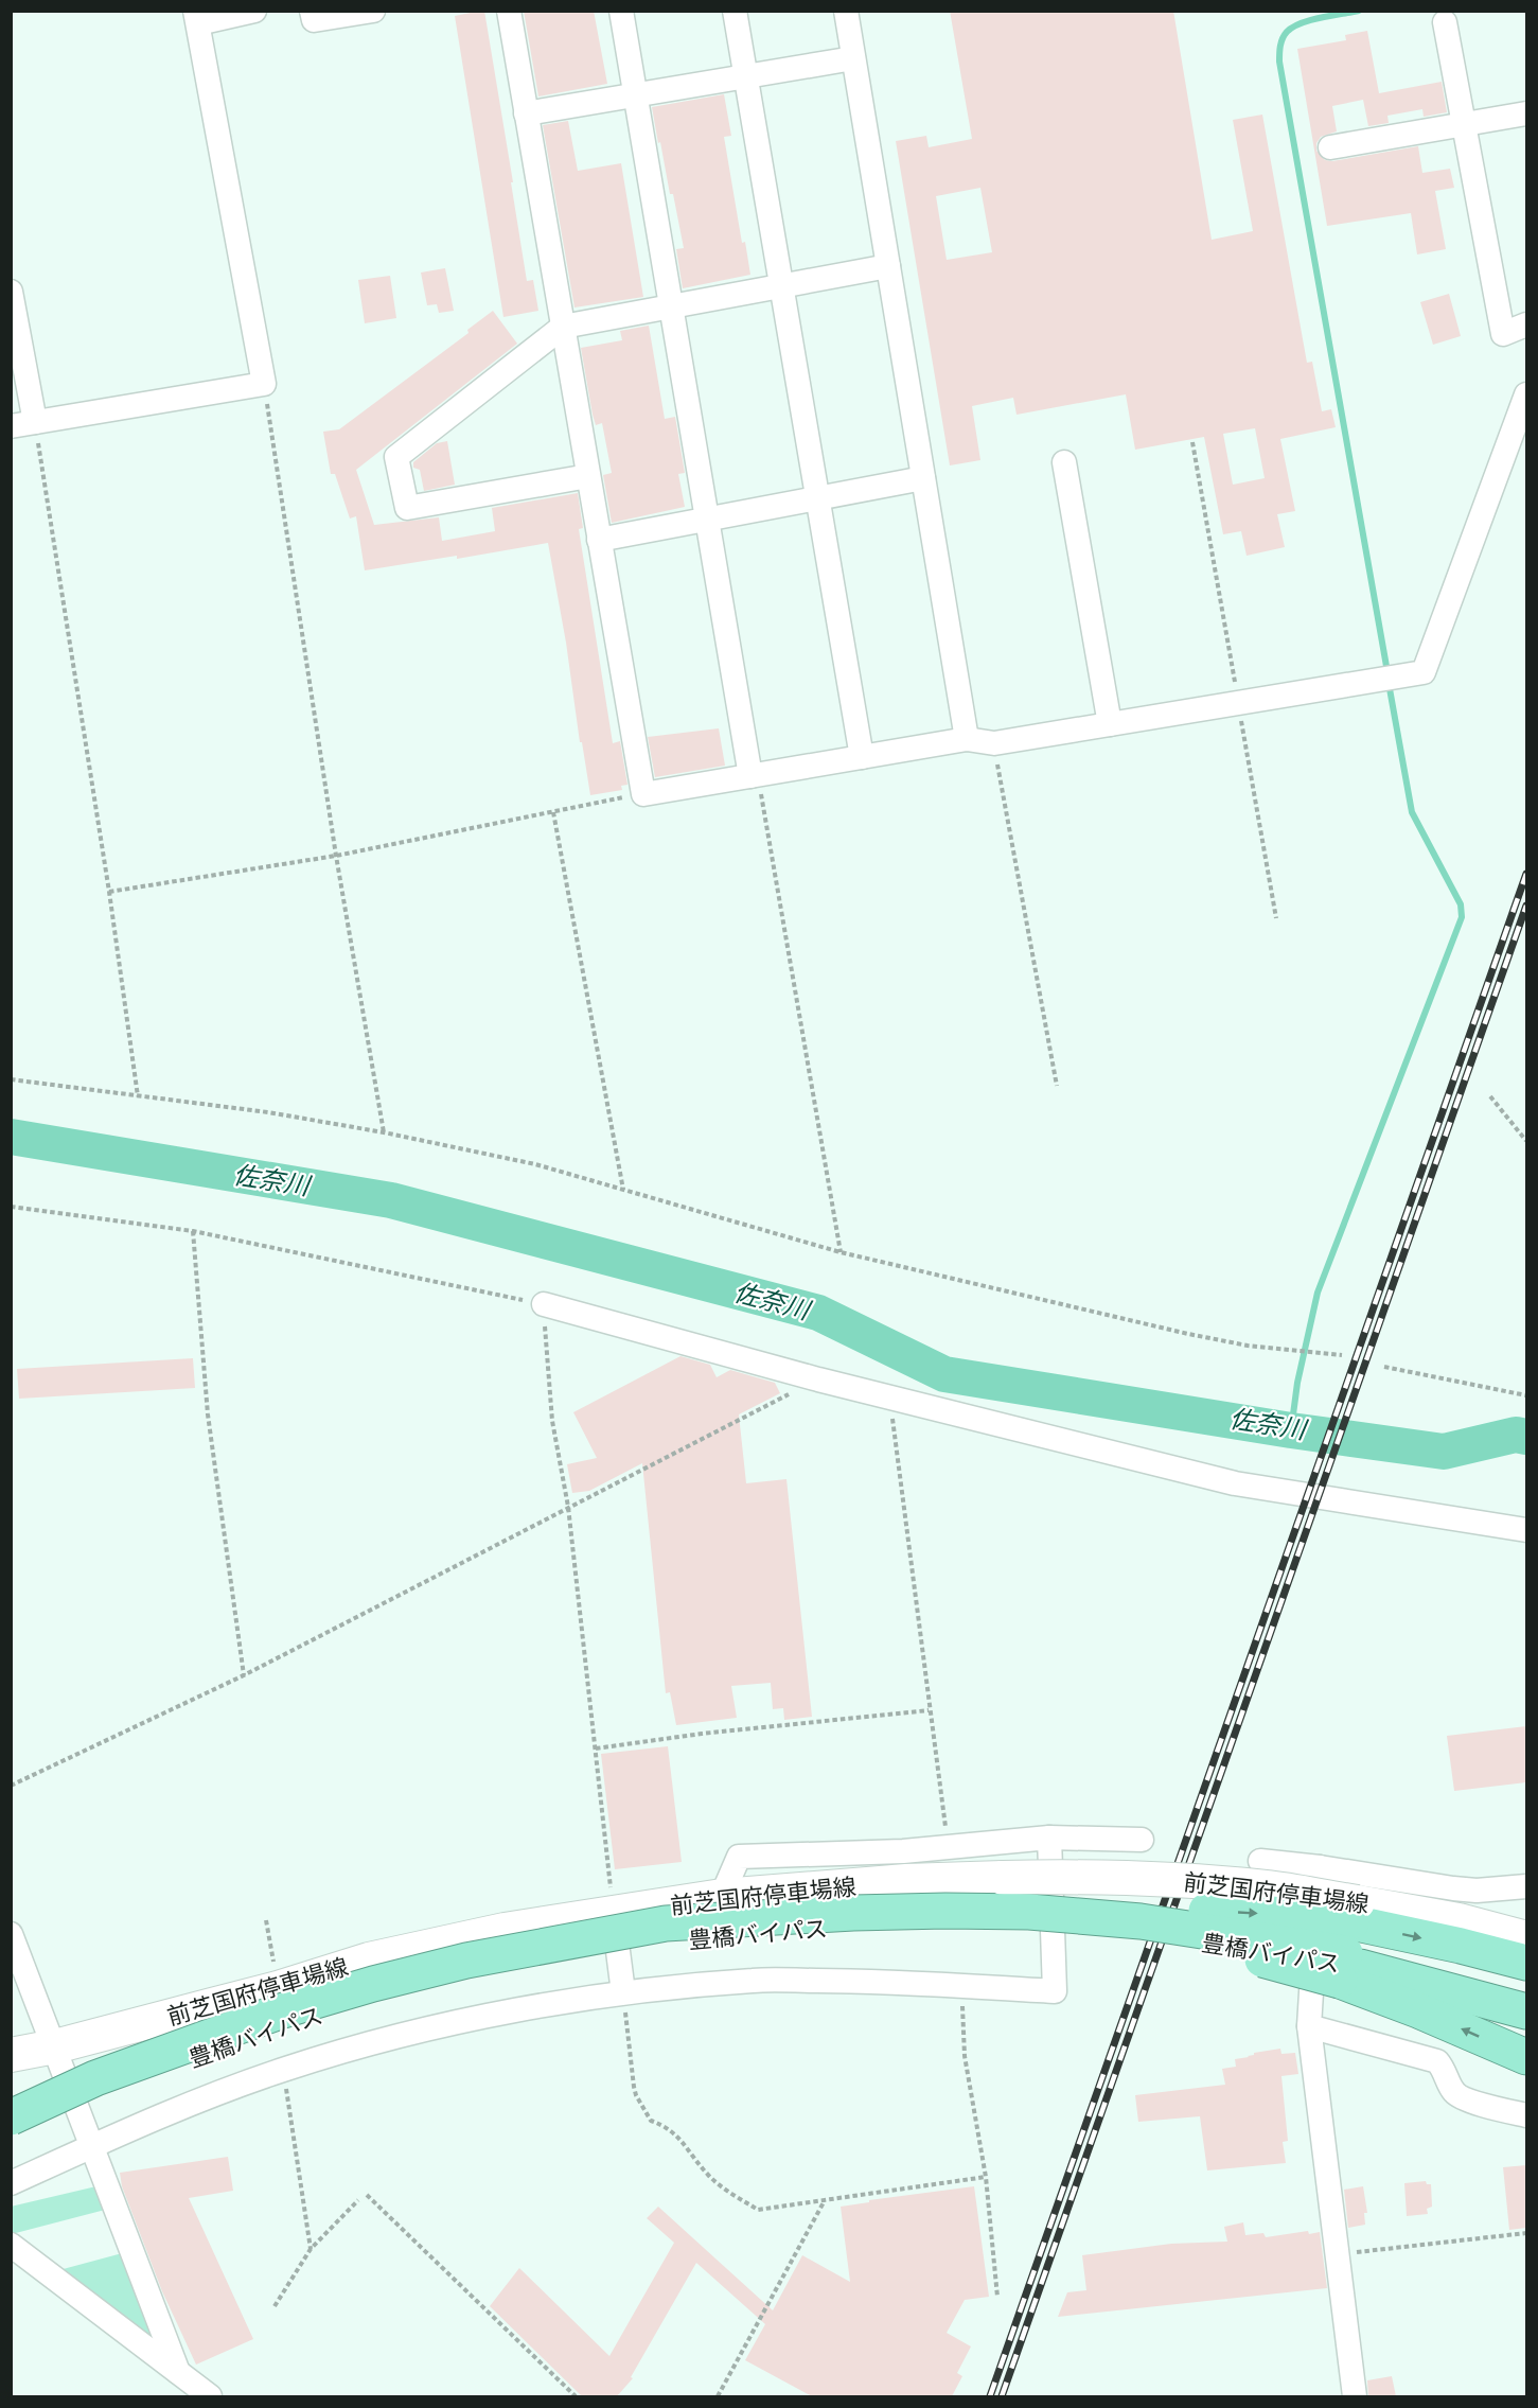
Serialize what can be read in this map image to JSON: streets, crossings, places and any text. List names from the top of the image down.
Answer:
{
  "streets": {
    "highway": ["豊橋バイパス"],
    "main road": ["前芝国府停車場線"]
  },
  "crossings": [
    ["前芝国府停車場線", "豊橋バイパス"]
  ],
  "water": ["佐奈川"]
}
